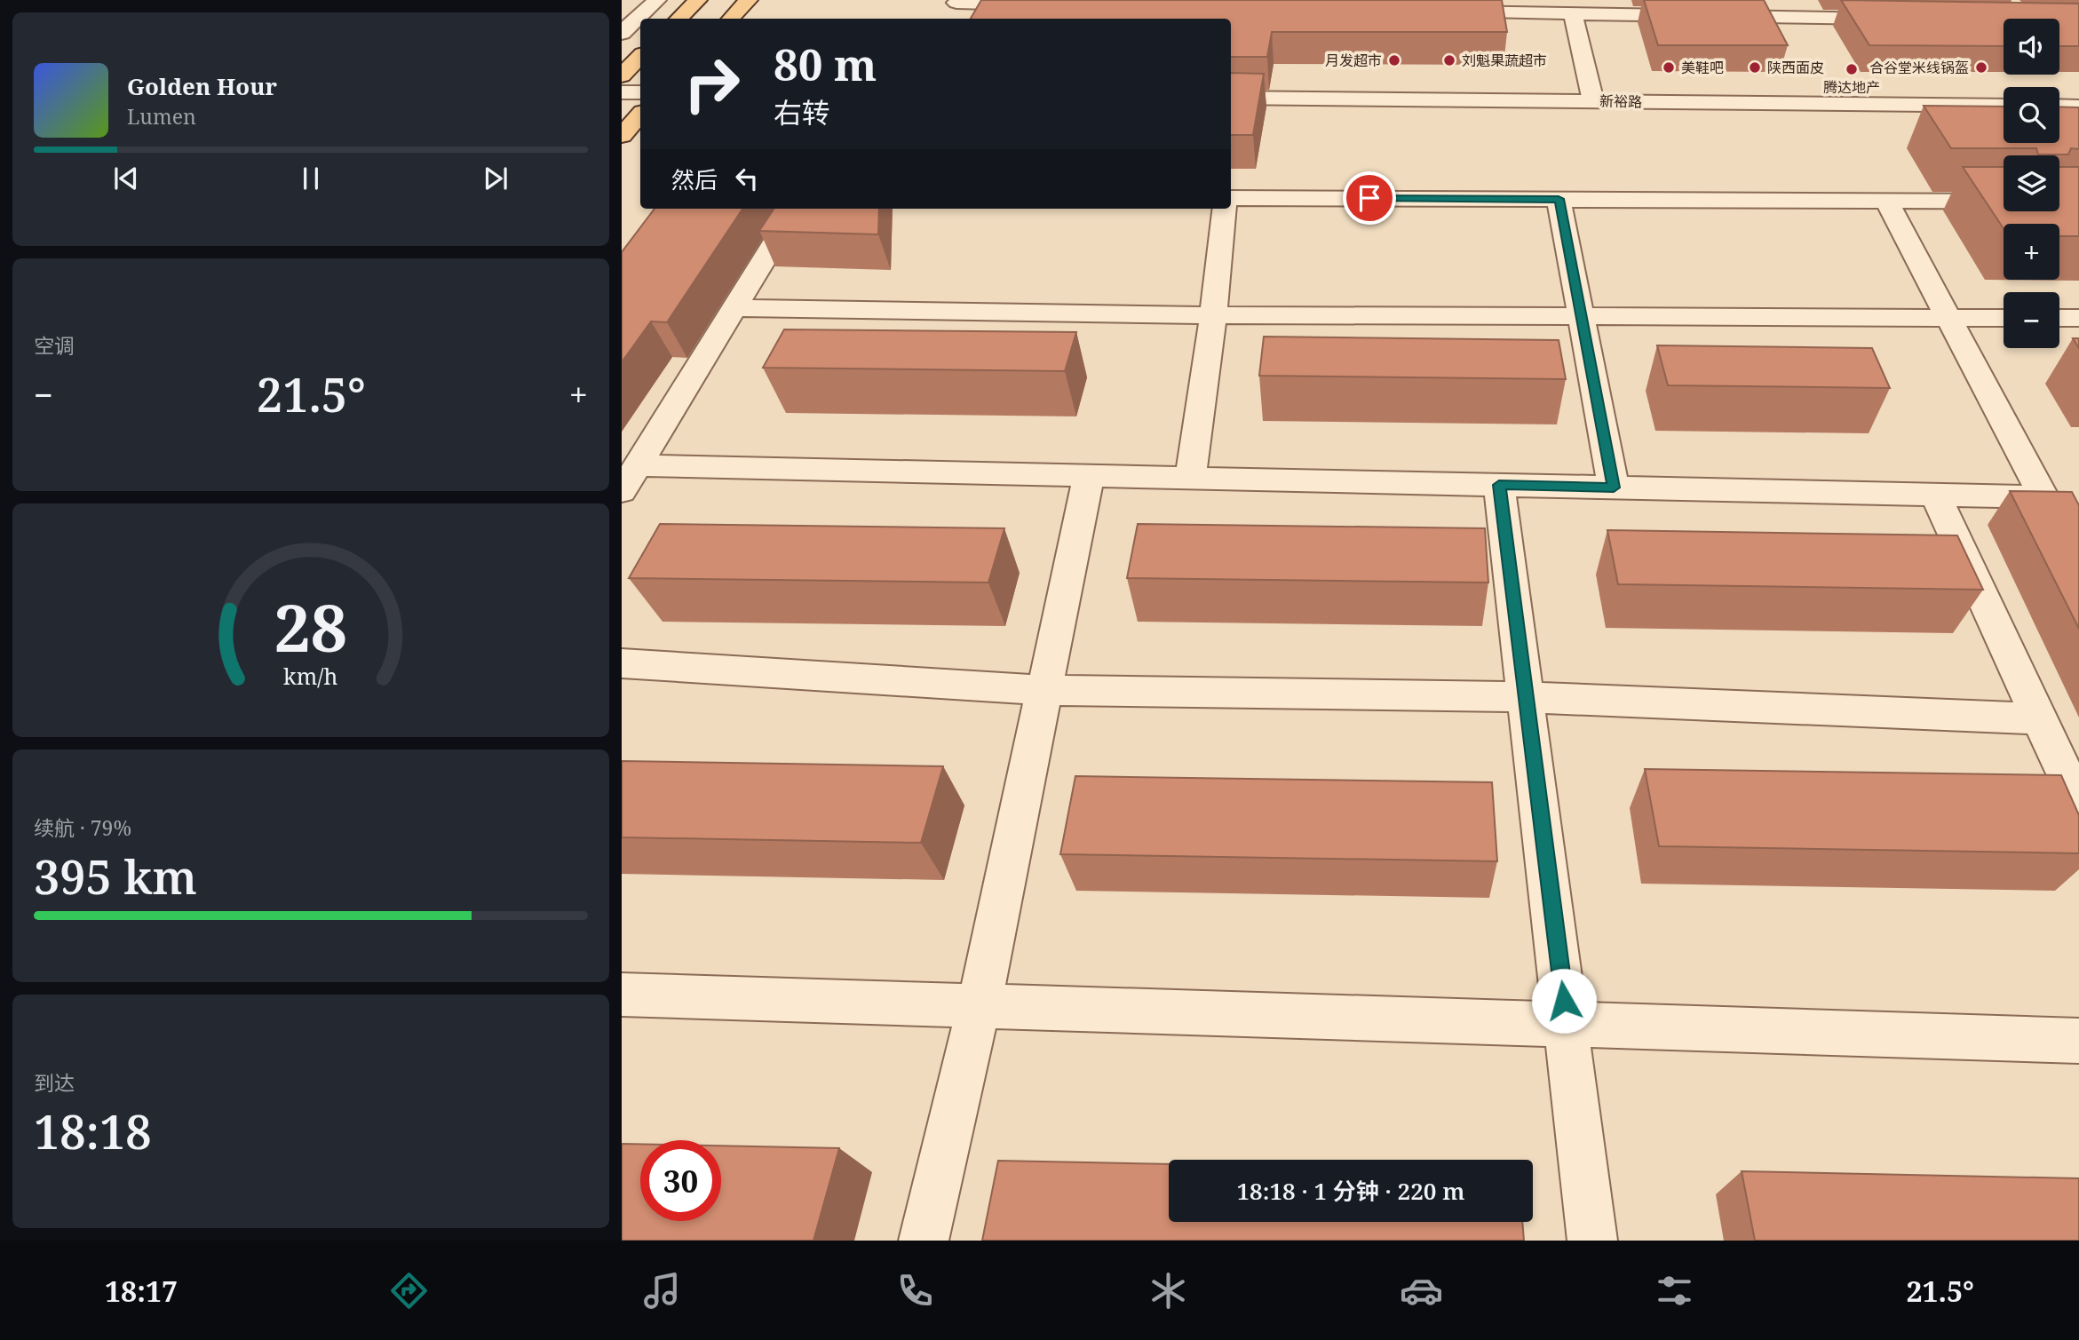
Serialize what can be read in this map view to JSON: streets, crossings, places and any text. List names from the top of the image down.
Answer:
{
  "streets": {
    "street": ["新裕路"]
  },
  "places": [
    "月发超市",
    "刘魁果蔬超市",
    "美鞋吧",
    "陕西面皮",
    "合谷堂米线锅盔",
    "腾达地产"
  ],
  "page": {
    "map_buttons": ["+", "−"],
    "turn": ["80 m", "右转"],
    "song": ["Golden Hour", "Lumen"],
    "then": "然后",
    "tile": [
      "空调",
      ["续航 · 79%", "395 km"],
      ["到达", "18:18"]
    ],
    "heat": ["−", "21.5°", "+"],
    "limit": "30",
    "trip": "18:18 · 1 分钟 · 220 m",
    "tabs": ["18:17", "21.5°"],
    "gauge": ["28", "km/h"]
  }
}
